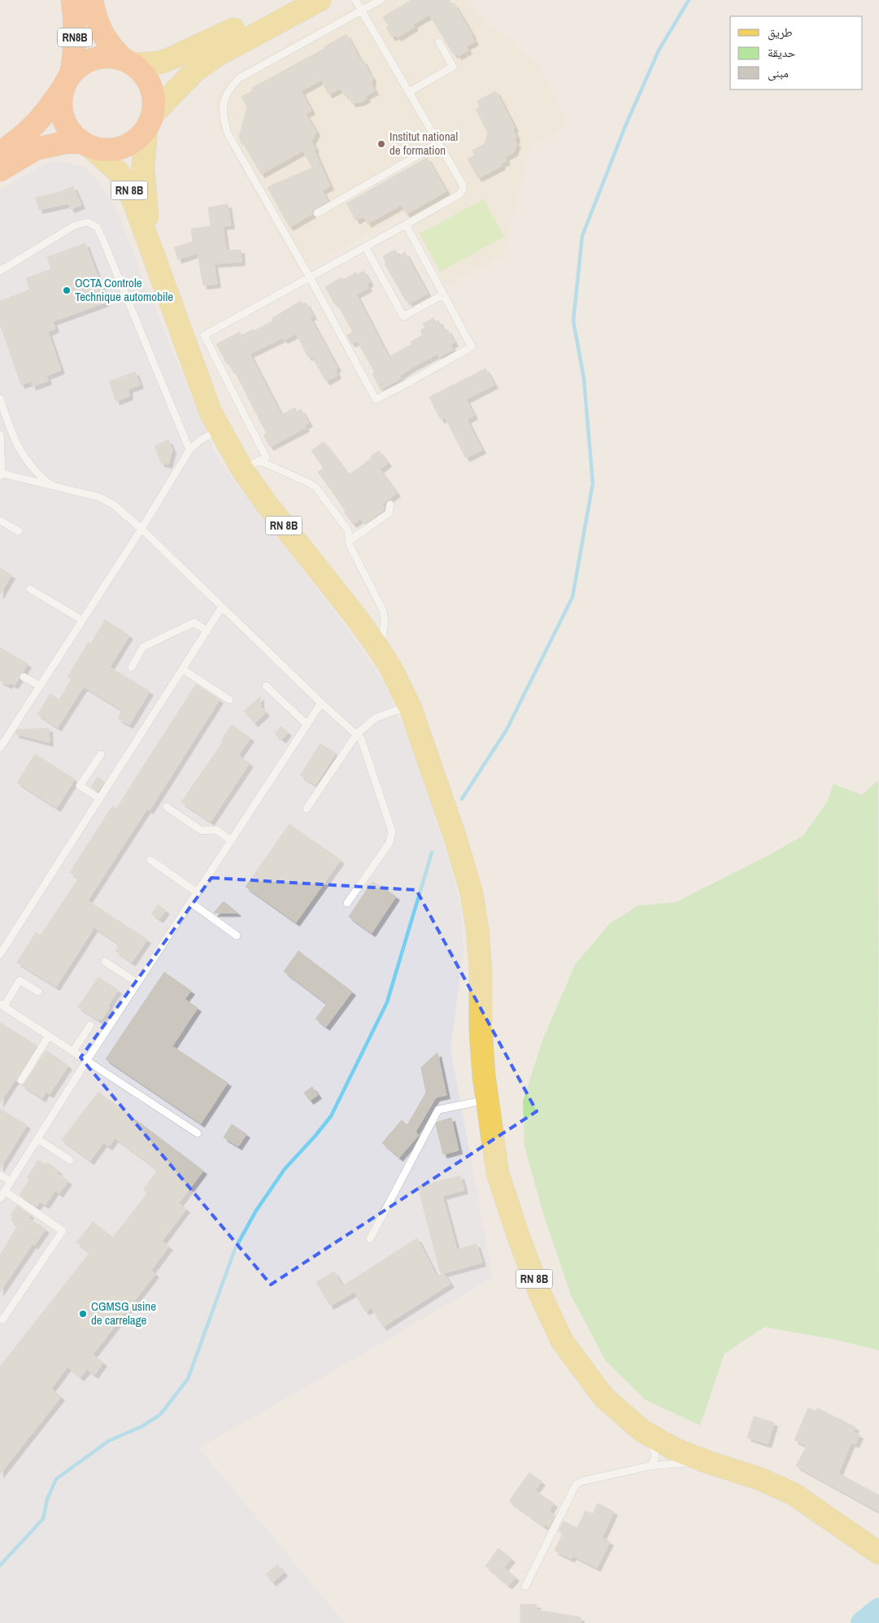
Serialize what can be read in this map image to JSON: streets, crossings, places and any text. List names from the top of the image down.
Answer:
{
  "streets": {
    "highway": ["RN8B"],
    "main road": ["RN 8B"]
  },
  "crossings": [
    ["RN8B", "RN 8B"]
  ],
  "places": ["Institut national de formation", "OCTA Controle Technique automobile", "CGMSG usine de carrelage"],
  "legend": ["طريق", "حديقة", "مبنى"]
}
